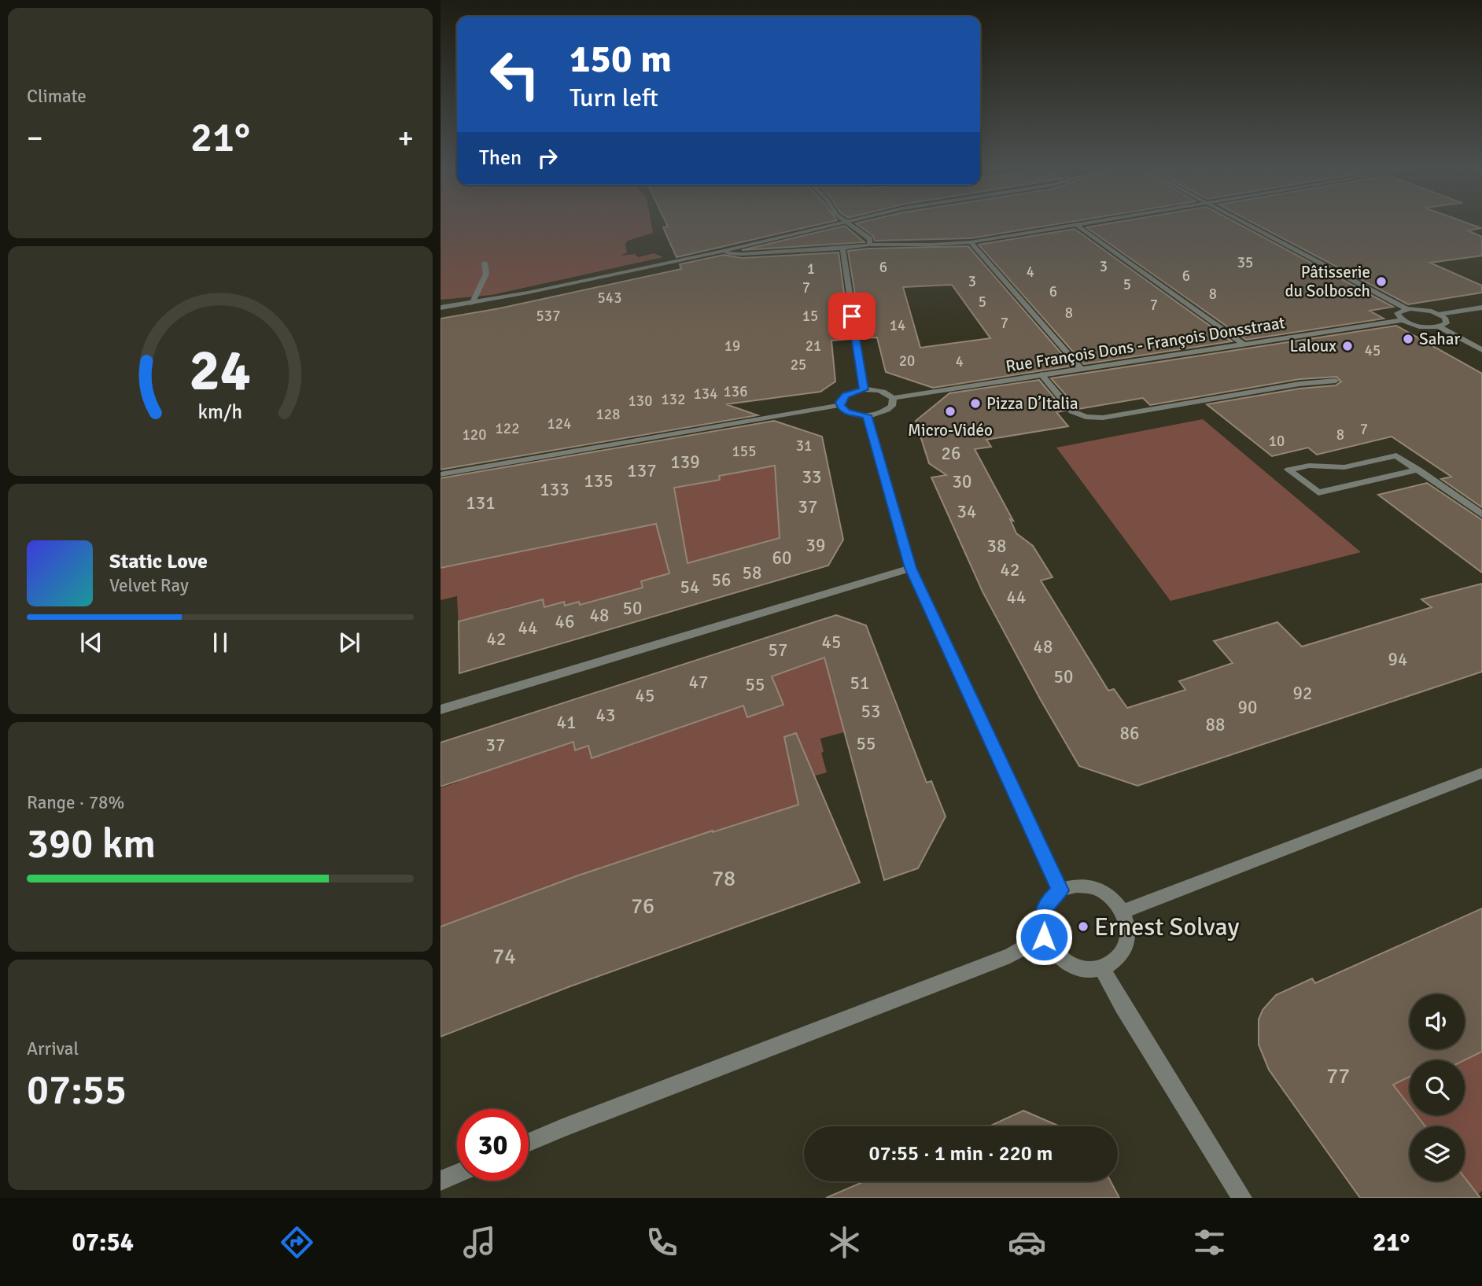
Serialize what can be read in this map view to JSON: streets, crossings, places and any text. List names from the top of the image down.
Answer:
{
  "streets": {
    "street": ["Rue François Dons - François Donsstraat"]
  },
  "places": [
    "Pâtisserie du Solbosch",
    "Sahar",
    "Laloux",
    "Pizza D’Italia",
    "Micro-Vidéo",
    "Ernest Solvay"
  ],
  "house_numbers": [
    "35",
    "3",
    "6",
    "1",
    "4",
    "6",
    "3",
    "5",
    "7",
    "6",
    "8",
    "543",
    "5",
    "7",
    "8",
    "537",
    "15",
    "7",
    "14",
    "19",
    "21",
    "45",
    "20",
    "4",
    "25",
    "136",
    "134",
    "132",
    "130",
    "128",
    "124",
    "122",
    "7",
    "120",
    "8",
    "10",
    "31",
    "155",
    "26",
    "139",
    "137",
    "33",
    "135",
    "30",
    "133",
    "131",
    "37",
    "34",
    "39",
    "38",
    "60",
    "42",
    "58",
    "56",
    "54",
    "44",
    "50",
    "48",
    "46",
    "44",
    "42",
    "45",
    "48",
    "57",
    "94",
    "50",
    "47",
    "51",
    "55",
    "92",
    "45",
    "90",
    "53",
    "43",
    "41",
    "88",
    "86",
    "55",
    "37",
    "78",
    "76",
    "74",
    "77"
  ],
  "page": {
    "tile": [
      "Climate",
      ["Range · 78%", "390 km"],
      ["Arrival", "07:55"]
    ],
    "turn": ["150 m", "Turn left"],
    "heat": ["−", "21°", "+"],
    "then": "Then",
    "song": ["Static Love", "Velvet Ray"],
    "limit": "30",
    "trip": "07:55 · 1 min · 220 m",
    "tabs": ["07:54", "21°"],
    "gauge": ["24", "km/h"]
  }
}
